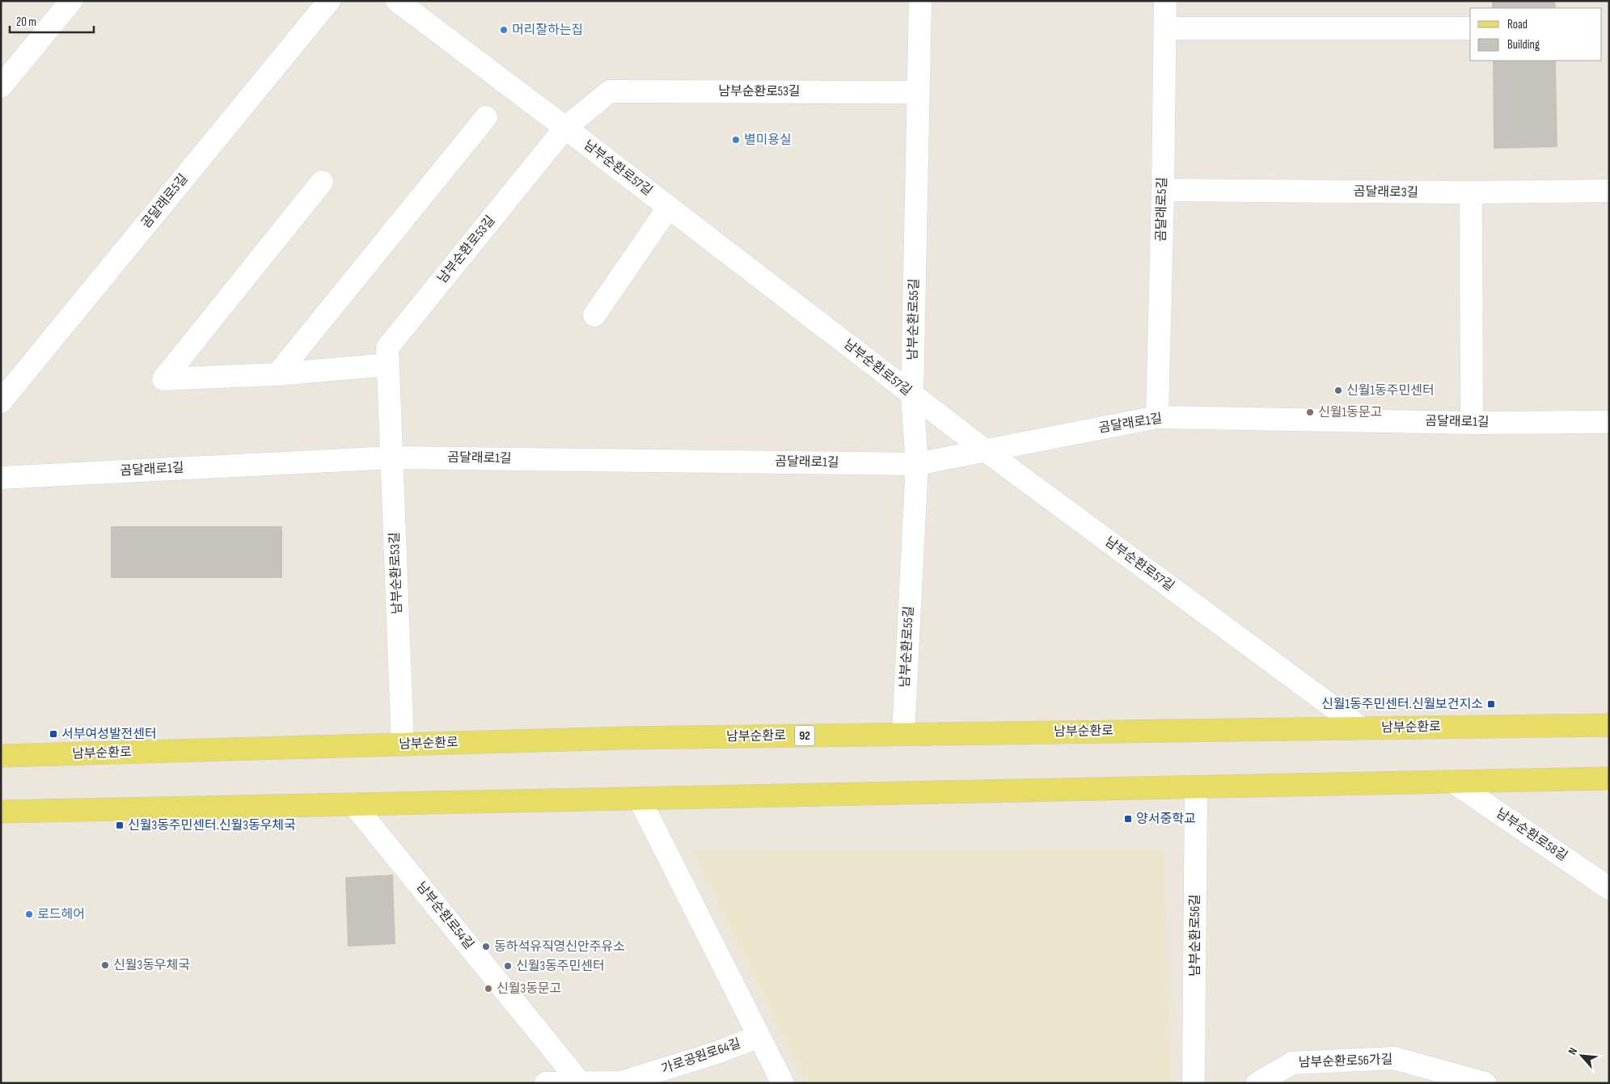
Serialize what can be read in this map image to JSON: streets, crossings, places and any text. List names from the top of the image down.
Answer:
{
  "streets": {
    "main road": ["남부순환로", "92"],
    "street": [
      "남부순환로53길",
      "남부순환로57길",
      "곰달래로3길",
      "곰달래로5길",
      "남부순환로55길",
      "곰달래로1길",
      "남부순환로58길",
      "남부순환로54길",
      "남부순환로56길",
      "가로공원로64길",
      "남부순환로56가길"
    ]
  },
  "crossings": [
    ["남부순환로53길", "남부순환로57길"],
    ["남부순환로53길", "남부순환로55길"],
    ["남부순환로53길", "곰달래로1길"],
    ["남부순환로53길", "남부순환로"],
    ["남부순환로57길", "남부순환로55길"],
    ["남부순환로57길", "곰달래로1길"],
    ["남부순환로57길", "남부순환로"],
    ["곰달래로3길", "곰달래로5길"],
    ["곰달래로5길", "곰달래로1길"],
    ["남부순환로55길", "곰달래로1길"],
    ["남부순환로55길", "남부순환로"],
    ["남부순환로54길", "가로공원로64길"]
  ],
  "places": {
    "other": [
      "머리잘하는집",
      "별미용실",
      "신월1동주민센터",
      "신월1동문고",
      "로드헤어",
      "동하석유직영신안주유소",
      "신월3동우체국",
      "신월3동주민센터",
      "신월3동문고"
    ],
    "transit": [
      "신월1동주민센터.신월보건지소",
      "서부여성발전센터",
      "양서중학교",
      "신월3동주민센터.신월3동우체국"
    ]
  },
  "legend": ["Road", "Building"],
  "scale_bar": "20 m",
  "north": "top left"
}
